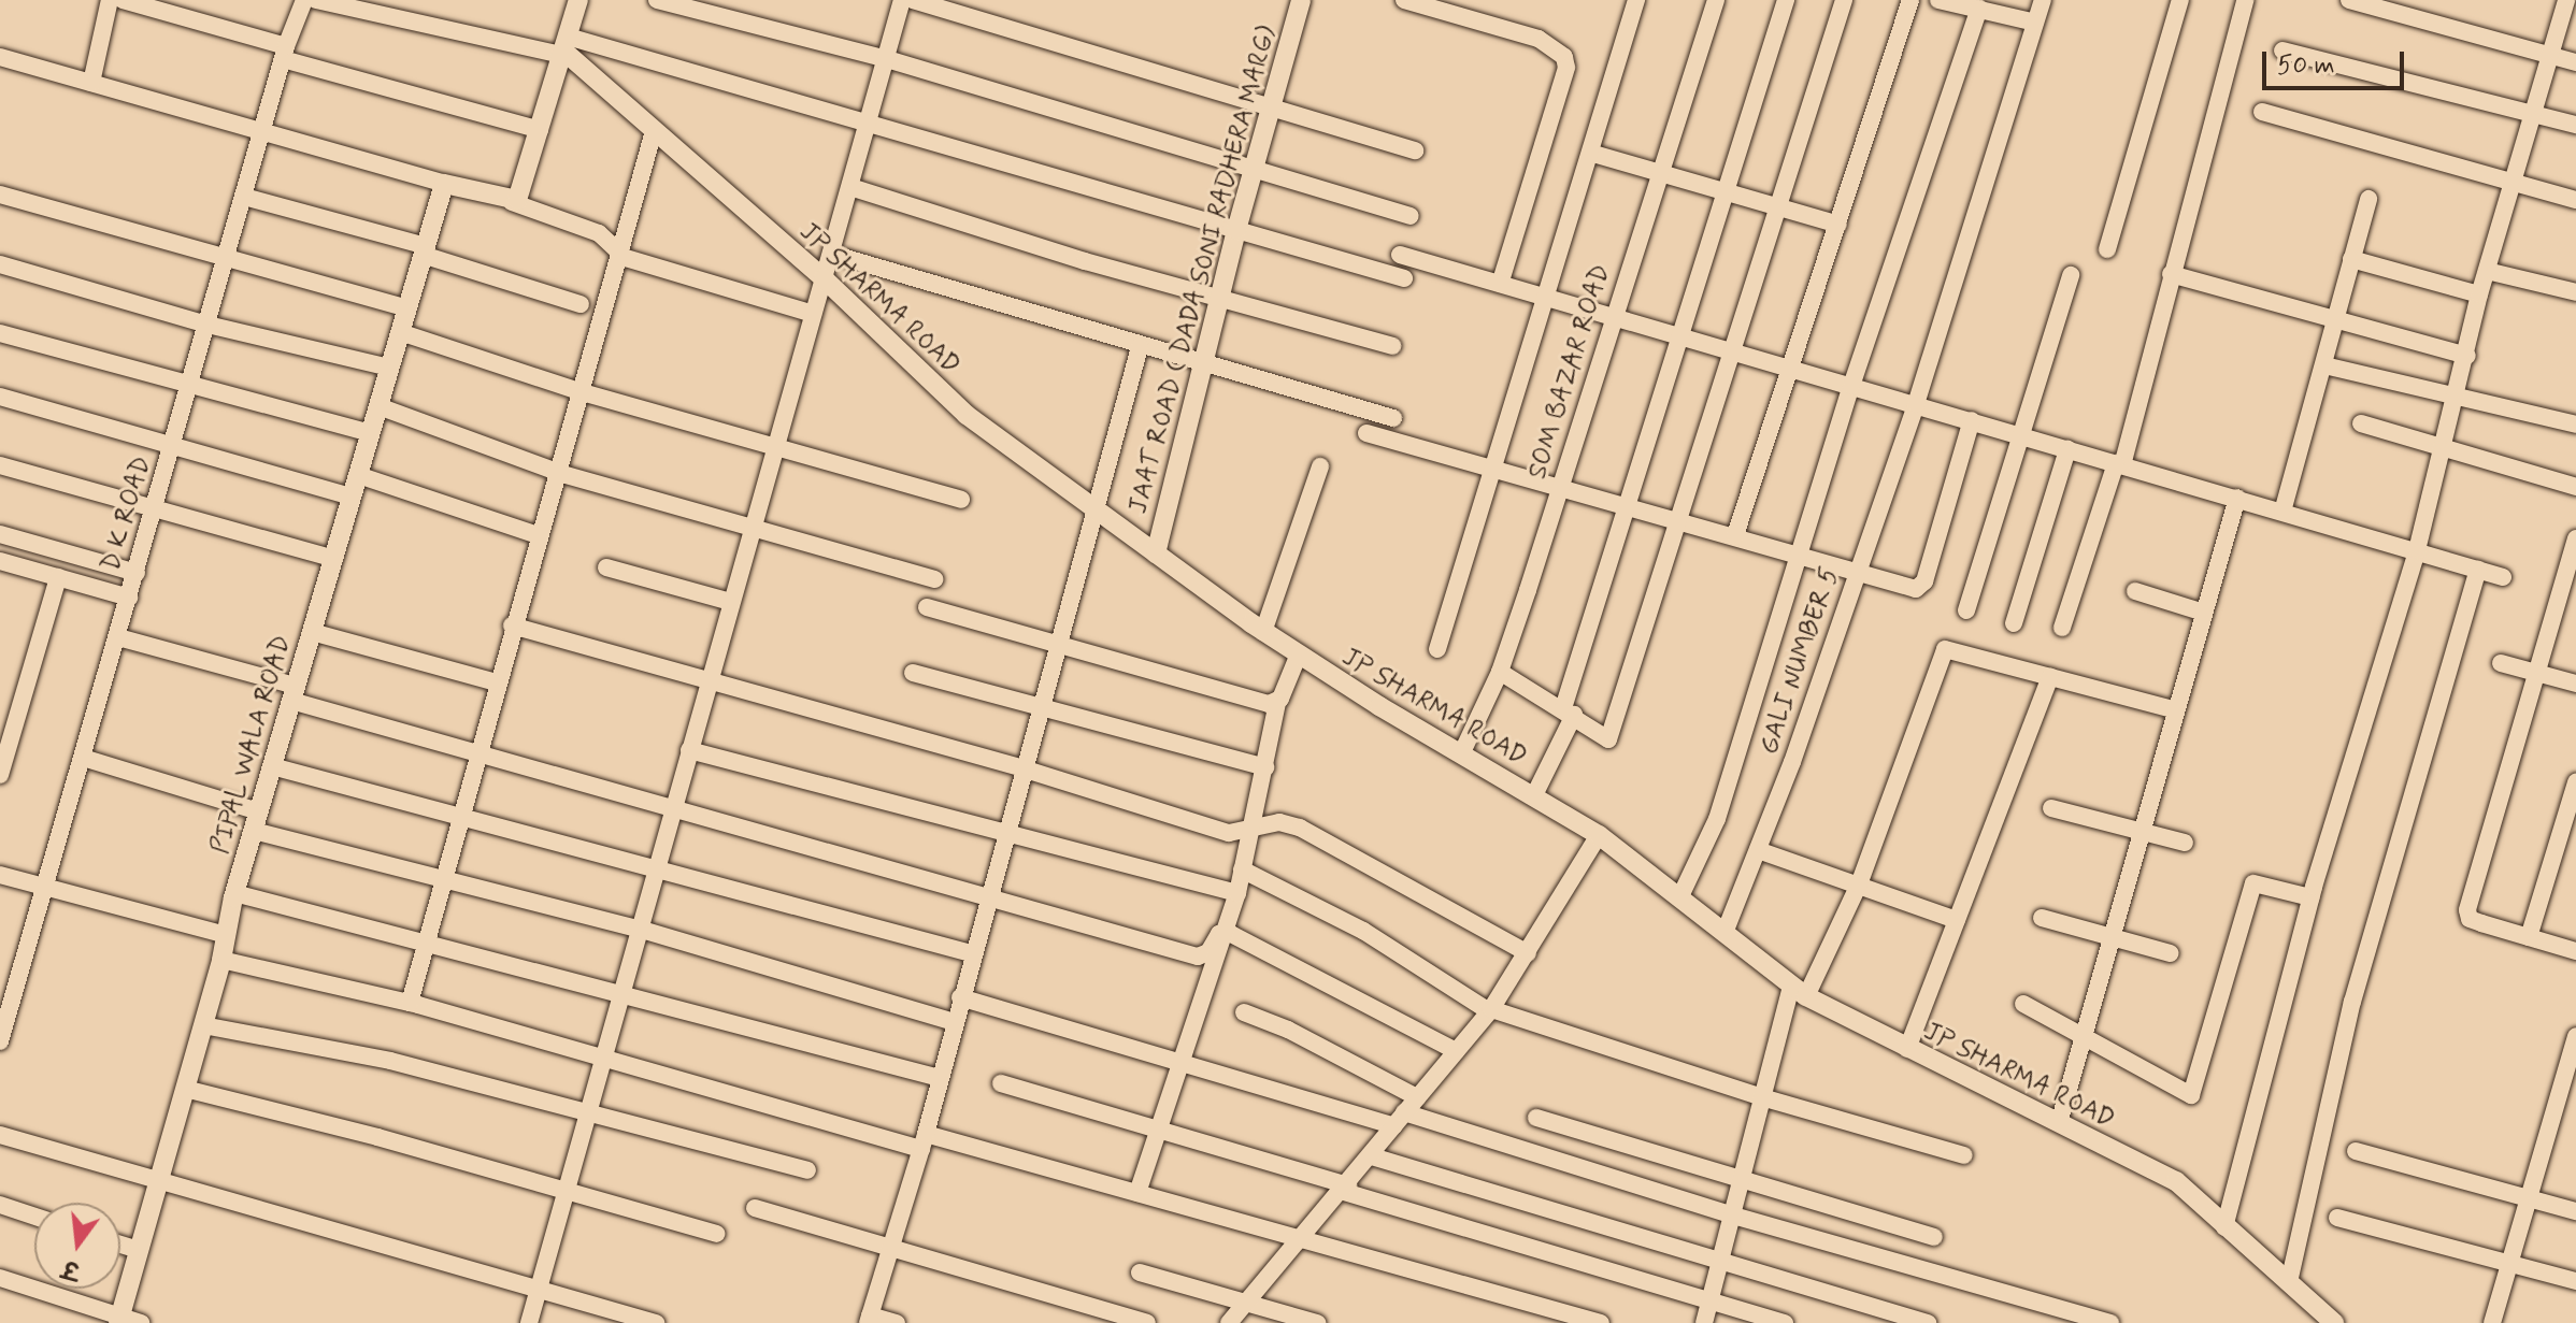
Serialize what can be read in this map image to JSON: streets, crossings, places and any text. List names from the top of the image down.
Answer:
{
  "streets": {
    "street": [
      "JAAT ROAD ( DADA SONI RADHERA MARG)",
      "JP SHARMA ROAD",
      "SOM BAZAR ROAD",
      "D K ROAD",
      "GALI NUMBER 5",
      "PIPAL WALA ROAD"
    ]
  },
  "crossings": [
    ["JAAT ROAD ( DADA SONI RADHERA MARG)", "JP SHARMA ROAD"],
    ["JP SHARMA ROAD", "SOM BAZAR ROAD"],
    ["JP SHARMA ROAD", "GALI NUMBER 5"]
  ],
  "scale_bar": "50 m",
  "north": "bottom"
}
